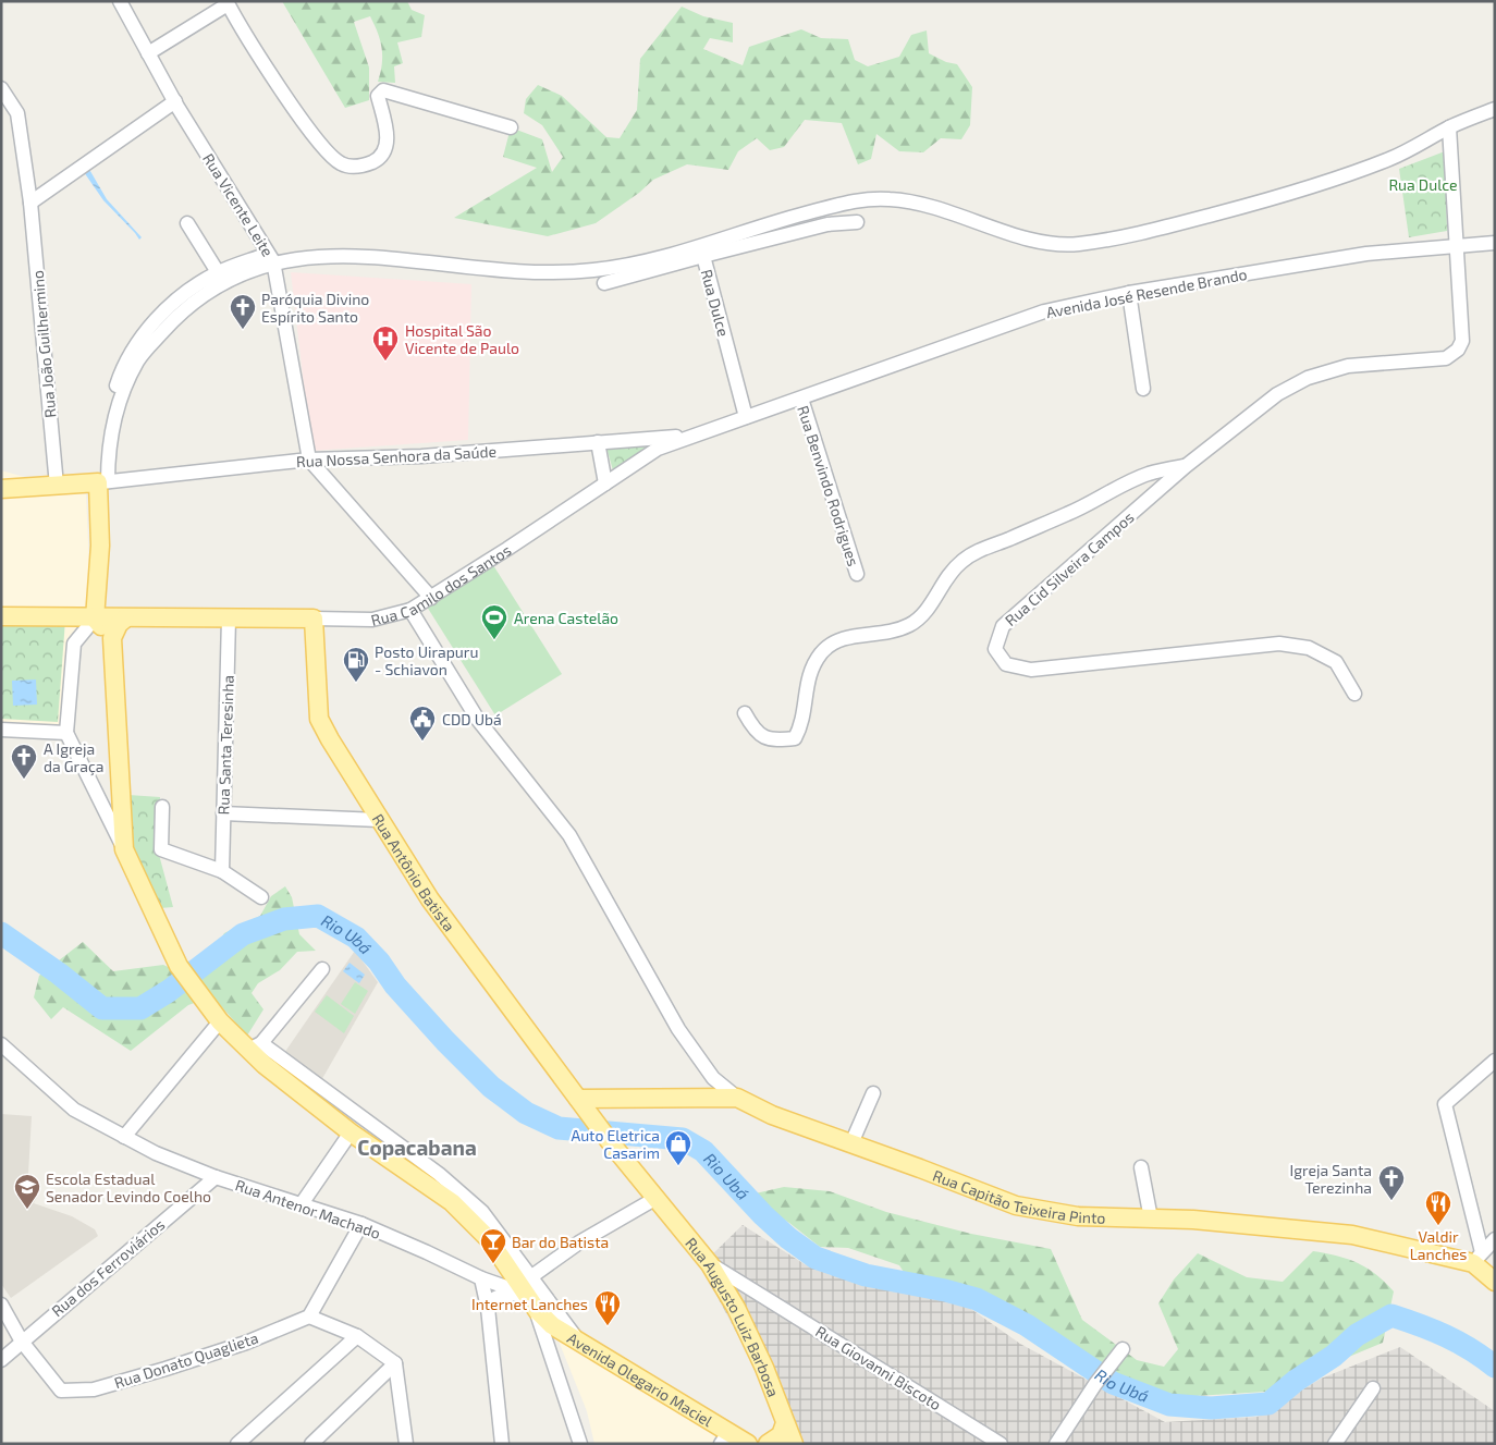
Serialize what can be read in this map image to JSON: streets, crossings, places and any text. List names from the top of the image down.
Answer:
{
  "streets": {
    "main road": [
      "Rua Camilo dos Santos",
      "Rua Antônio Batista",
      "Rua Capitão Teixeira Pinto",
      "Rua Augusto Luiz Barbosa",
      "Avenida Olegario Maciel"
    ],
    "street": [
      "Rua Vicente Leite",
      "Avenida José Resende Brando",
      "Rua Dulce",
      "Rua João Guilhermino",
      "Rua Nossa Senhora da Saúde",
      "Rua Benvindo Rodrigues",
      "Rua Cid Silveira Campos",
      "Rua Santa Teresinha",
      "Rua Antenor Machado",
      "Rua dos Ferroviários",
      "Rua Donato Quaglieta",
      "Rua Giovanni Biscoto"
    ]
  },
  "crossings": [
    ["Rua Vicente Leite", "Rua Nossa Senhora da Saúde"],
    ["Avenida José Resende Brando", "Rua Dulce"],
    ["Avenida José Resende Brando", "Rua Benvindo Rodrigues"],
    ["Avenida José Resende Brando", "Rua Cid Silveira Campos"],
    ["Avenida José Resende Brando", "Rua Camilo dos Santos"],
    ["Rua Dulce", "Rua Camilo dos Santos"],
    ["Rua Nossa Senhora da Saúde", "Rua Camilo dos Santos"],
    ["Rua Camilo dos Santos", "Rua Santa Teresinha"],
    ["Rua Camilo dos Santos", "Rua Antônio Batista"],
    ["Rua Antônio Batista", "Rua Capitão Teixeira Pinto"],
    ["Rua Antônio Batista", "Rua Augusto Luiz Barbosa"],
    ["Rua Antenor Machado", "Rua dos Ferroviários"],
    ["Rua Antenor Machado", "Avenida Olegario Maciel"],
    ["Rua dos Ferroviários", "Rua Donato Quaglieta"],
    ["Rua Augusto Luiz Barbosa", "Rua Giovanni Biscoto"]
  ],
  "districts": ["Copacabana"],
  "water": ["Rio Ubá"],
  "parks": ["Rua Dulce"],
  "places": {
    "church": ["Paróquia Divino Espírito Santo", "A Igreja da Graça", "Igreja Santa Terezinha"],
    "hospital": ["Hospital São Vicente de Paulo"],
    "sports": ["Arena Castelão"],
    "fuel station": ["Posto Uirapuru - Schiavon"],
    "public building": ["CDD Ubá"],
    "shop": ["Auto Eletrica Casarim"],
    "school or university": ["Escola Estadual Senador Levindo Coelho"],
    "restaurant": ["Valdir Lanches", "Internet Lanches"],
    "bar": ["Bar do Batista"]
  }
}
